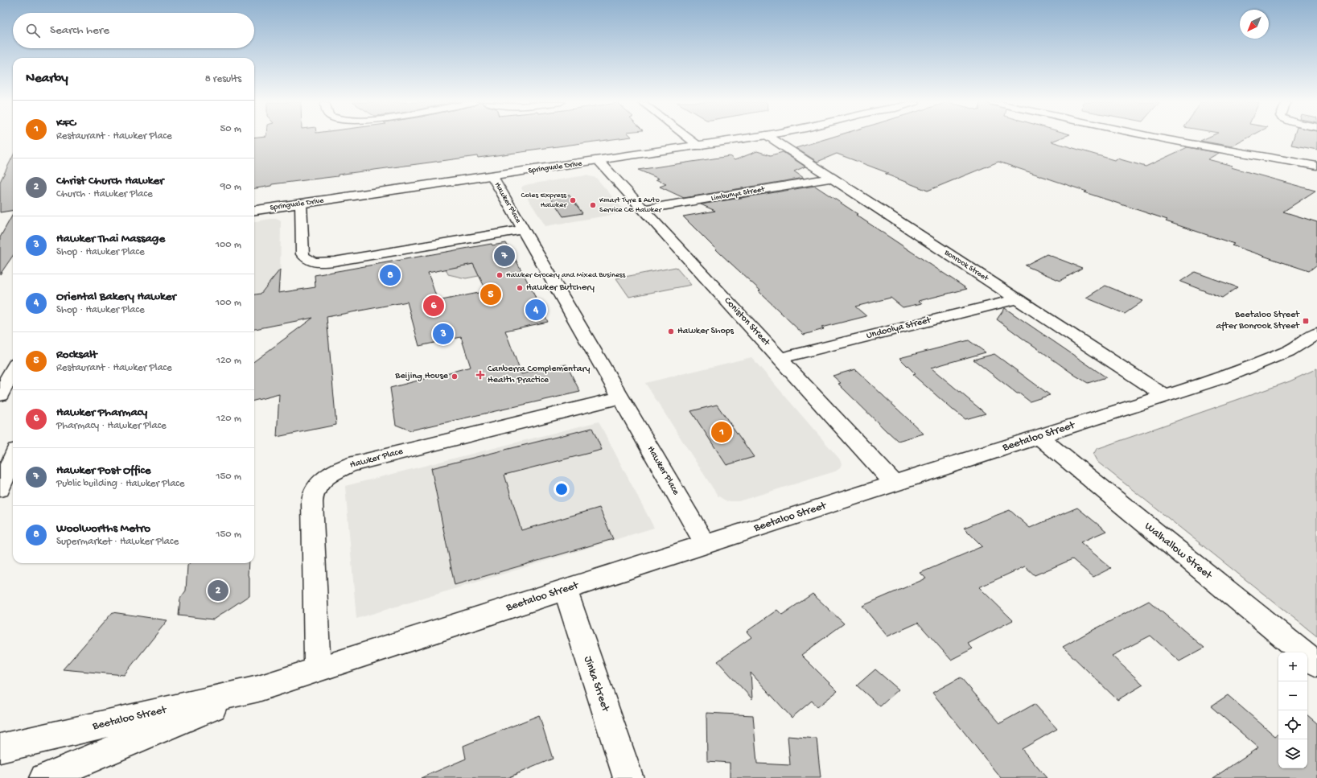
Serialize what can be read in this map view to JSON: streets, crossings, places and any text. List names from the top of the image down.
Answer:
{
  "streets": {
    "street": [
      "Springvale Drive",
      "Limbunya Street",
      "Hawker Place",
      "Bonrook Street",
      "Coniston Street",
      "Undoolya Street",
      "Beetaloo Street",
      "Walhallow Street",
      "Jinka Street"
    ]
  },
  "crossings": [
    ["Springvale Drive", "Hawker Place"],
    ["Springvale Drive", "Coniston Street"],
    ["Limbunya Street", "Bonrook Street"],
    ["Limbunya Street", "Coniston Street"],
    ["Hawker Place", "Beetaloo Street"],
    ["Bonrook Street", "Undoolya Street"],
    ["Bonrook Street", "Beetaloo Street"],
    ["Coniston Street", "Undoolya Street"],
    ["Coniston Street", "Beetaloo Street"],
    ["Beetaloo Street", "Walhallow Street"],
    ["Beetaloo Street", "Jinka Street"]
  ],
  "places": {
    "other": [
      "Coles Express Hawker",
      "Kmart Tyre & Auto Service CE Hawker",
      "Hawker Grocery and Mixed Business",
      "Hawker Butchery",
      "Hawker Shops",
      "Beijing House"
    ],
    "transit": ["Beetaloo Street after Bonrook Street"],
    "health": ["Canberra Complementary Health Practice"]
  },
  "north": "bottom left",
  "page": {
    "search": "Search here",
    "heading": ["Nearby", "8 results"],
    "list": [
      {
        "mark": "1",
        "name": "KFC",
        "note": "Restaurant · Hawker Place",
        "value": "50 m"
      },
      {
        "mark": "2",
        "name": "Christ Church Hawker",
        "note": "Church · Hawker Place",
        "value": "90 m"
      },
      {
        "mark": "3",
        "name": "Hawker Thai Massage",
        "note": "Shop · Hawker Place",
        "value": "100 m"
      },
      {
        "mark": "4",
        "name": "Oriental Bakery Hawker",
        "note": "Shop · Hawker Place",
        "value": "100 m"
      },
      {
        "mark": "5",
        "name": "Rocksalt",
        "note": "Restaurant · Hawker Place",
        "value": "120 m"
      },
      {
        "mark": "6",
        "name": "Hawker Pharmacy",
        "note": "Pharmacy · Hawker Place",
        "value": "120 m"
      },
      {
        "mark": "7",
        "name": "Hawker Post Office",
        "note": "Public building · Hawker Place",
        "value": "150 m"
      },
      {
        "mark": "8",
        "name": "Woolworths Metro",
        "note": "Supermarket · Hawker Place",
        "value": "150 m"
      }
    ],
    "pins": [
      "7",
      "8",
      "5",
      "6",
      "4",
      "3",
      "1",
      "2"
    ],
    "map_buttons": ["+", "−"]
  }
}
